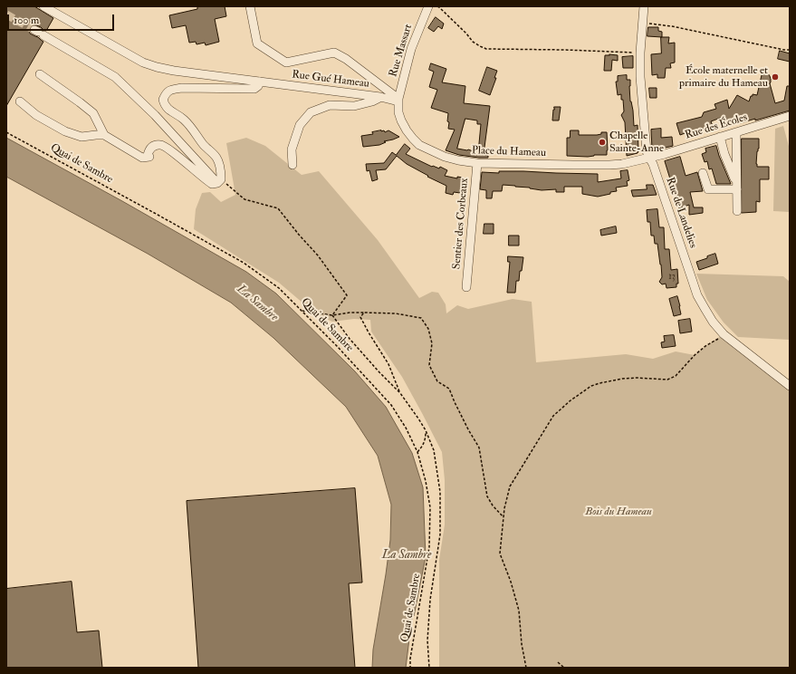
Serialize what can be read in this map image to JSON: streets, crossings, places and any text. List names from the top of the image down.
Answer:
{
  "streets": {
    "street": [
      "Rue Massart",
      "Rue Gué Hameau",
      "Rue des Écoles",
      "Place du Hameau",
      "Rue de Landelies",
      "Sentier des Corbeaux"
    ],
    "path": ["Quai de Sambre"]
  },
  "crossings": [
    ["Rue Massart", "Rue Gué Hameau"],
    ["Rue Massart", "Place du Hameau"],
    ["Rue Gué Hameau", "Place du Hameau"],
    ["Rue des Écoles", "Place du Hameau"],
    ["Rue des Écoles", "Rue de Landelies"],
    ["Place du Hameau", "Rue de Landelies"],
    ["Place du Hameau", "Sentier des Corbeaux"]
  ],
  "water": ["La Sambre"],
  "parks": ["Bois du Hameau"],
  "places": ["École maternelle et primaire du Hameau", "Chapelle Sainte-Anne"],
  "house_numbers": ["13"],
  "scale_bar": "100 m"
}
